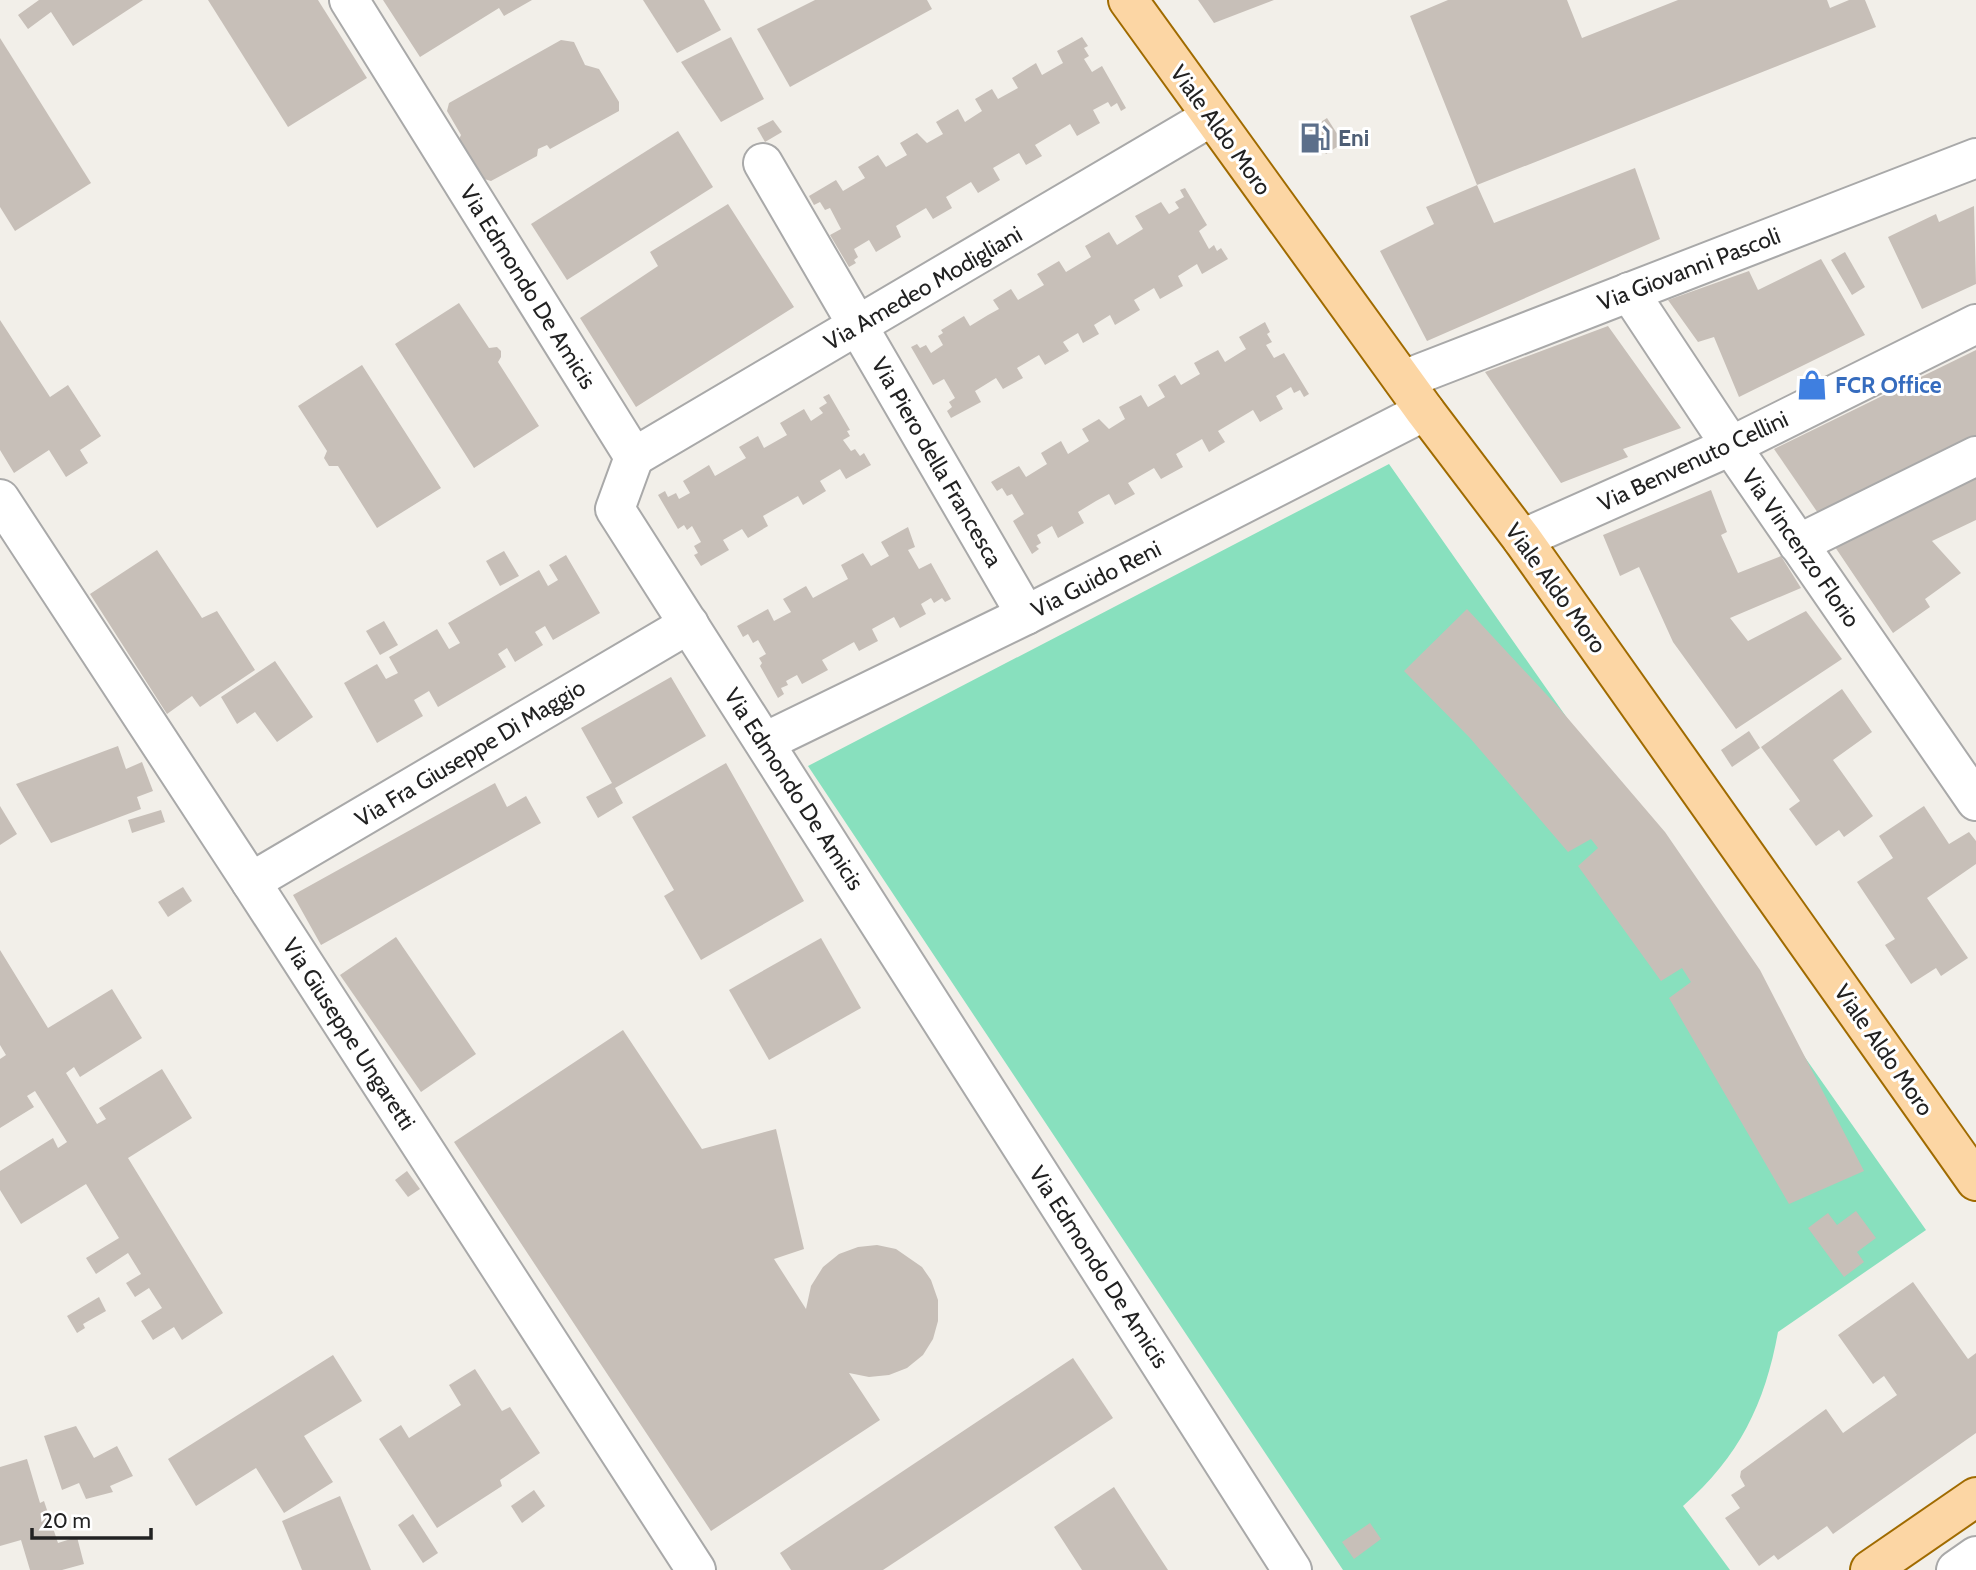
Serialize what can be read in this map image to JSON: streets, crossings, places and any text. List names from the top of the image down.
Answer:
{
  "streets": {
    "main road": ["Viale Aldo Moro"],
    "street": [
      "Via Giovanni Pascoli",
      "Via Edmondo De Amicis",
      "Via Amedeo Modigliani",
      "Via Benvenuto Cellini",
      "Via Piero della Francesca",
      "Via Vincenzo Florio",
      "Via Guido Reni",
      "Via Fra Giuseppe Di Maggio",
      "Via Giuseppe Ungaretti"
    ]
  },
  "crossings": [
    ["Viale Aldo Moro", "Via Giovanni Pascoli"],
    ["Viale Aldo Moro", "Via Amedeo Modigliani"],
    ["Viale Aldo Moro", "Via Benvenuto Cellini"],
    ["Viale Aldo Moro", "Via Guido Reni"],
    ["Via Giovanni Pascoli", "Via Vincenzo Florio"],
    ["Via Edmondo De Amicis", "Via Amedeo Modigliani"],
    ["Via Edmondo De Amicis", "Via Guido Reni"],
    ["Via Edmondo De Amicis", "Via Fra Giuseppe Di Maggio"],
    ["Via Amedeo Modigliani", "Via Piero della Francesca"],
    ["Via Benvenuto Cellini", "Via Vincenzo Florio"],
    ["Via Piero della Francesca", "Via Guido Reni"],
    ["Via Fra Giuseppe Di Maggio", "Via Giuseppe Ungaretti"]
  ],
  "places": {
    "fuel station": ["Eni"],
    "shop": ["FCR Office"]
  },
  "scale_bar": "20 m"
}
